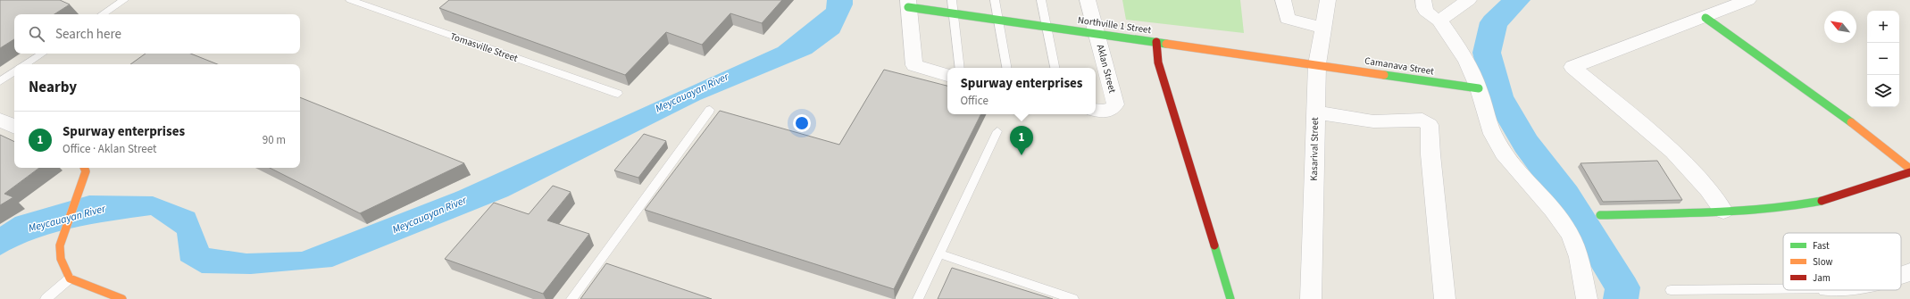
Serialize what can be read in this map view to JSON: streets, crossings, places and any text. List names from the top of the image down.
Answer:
{
  "streets": {
    "street": [
      "Northville 1 Street",
      "Camanava Street",
      "Aklan Street",
      "Kasarival Street"
    ],
    "lane": ["Tomasville Street"]
  },
  "crossings": [
    ["Northville 1 Street", "Camanava Street"],
    ["Northville 1 Street", "Aklan Street"],
    ["Northville 1 Street", "Kasarival Street"],
    ["Camanava Street", "Kasarival Street"]
  ],
  "water": ["Meycauayan River"],
  "legend": ["Fast", "Slow", "Jam"],
  "north": "top left",
  "page": {
    "map_buttons": ["+", "−"],
    "search": "Search here",
    "heading": "Nearby",
    "popup": ["Spurway enterprises", "Office"],
    "list": [
      {
        "mark": "1",
        "name": "Spurway enterprises",
        "note": "Office · Aklan Street",
        "value": "90 m"
      }
    ],
    "pins": "1"
  }
}
